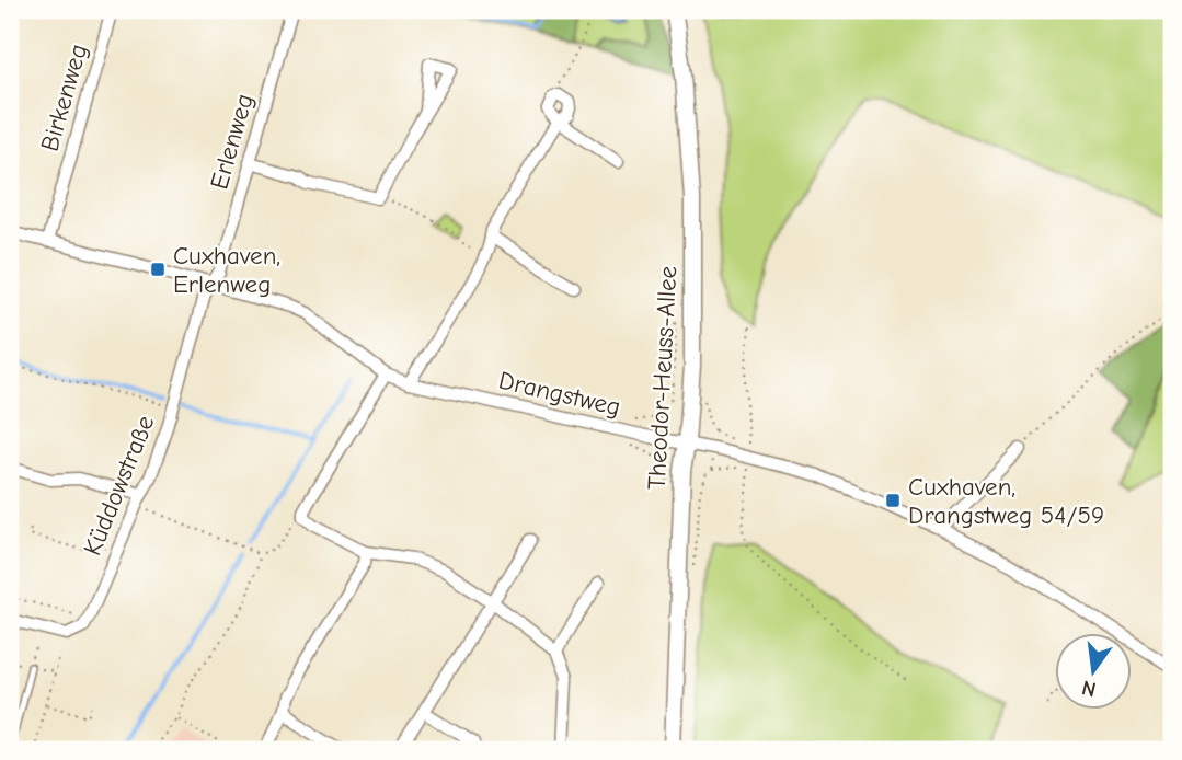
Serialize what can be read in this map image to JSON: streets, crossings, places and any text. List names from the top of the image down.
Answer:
{
  "streets": {
    "street": [
      "Birkenweg",
      "Erlenweg",
      "Theodor-Heuss-Allee",
      "Drangstweg",
      "Küddowstraße"
    ]
  },
  "crossings": [
    ["Birkenweg", "Drangstweg"],
    ["Erlenweg", "Drangstweg"],
    ["Erlenweg", "Küddowstraße"],
    ["Theodor-Heuss-Allee", "Drangstweg"],
    ["Drangstweg", "Küddowstraße"]
  ],
  "places": {
    "transit": ["Cuxhaven, Erlenweg", "Cuxhaven, Drangstweg 54/59"]
  },
  "north": "bottom"
}
